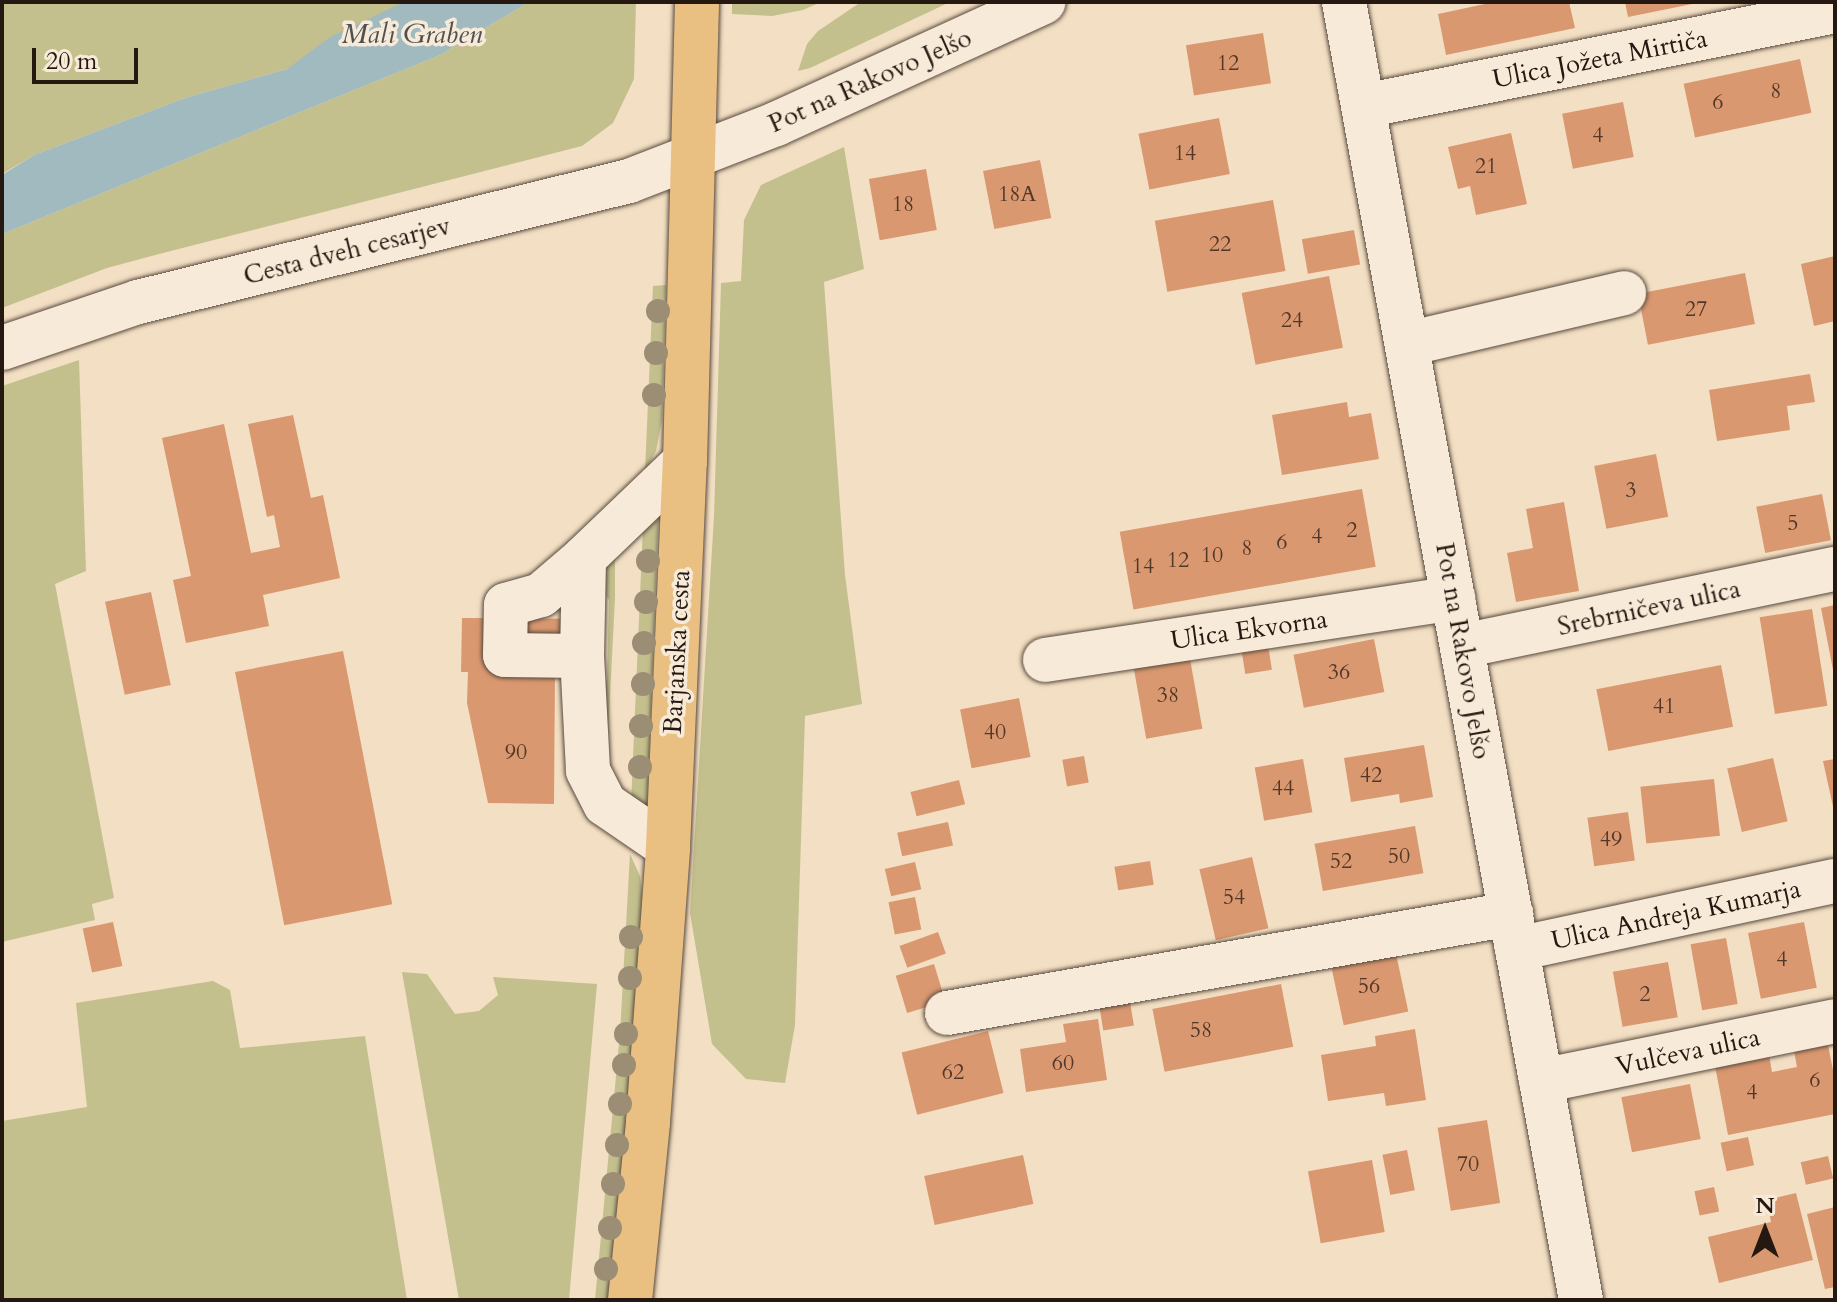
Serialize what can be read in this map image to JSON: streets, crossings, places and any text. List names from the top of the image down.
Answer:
{
  "streets": {
    "main road": ["Barjanska cesta"],
    "street": [
      "Ulica Jožeta Mirtiča",
      "Pot na Rakovo Jelšo",
      "Cesta dveh cesarjev",
      "Srebrničeva ulica",
      "Ulica Ekvorna",
      "Ulica Andreja Kumarja",
      "Vulčeva ulica"
    ]
  },
  "crossings": [
    ["Ulica Jožeta Mirtiča", "Pot na Rakovo Jelšo"],
    ["Pot na Rakovo Jelšo", "Cesta dveh cesarjev"],
    ["Pot na Rakovo Jelšo", "Srebrničeva ulica"],
    ["Pot na Rakovo Jelšo", "Ulica Ekvorna"],
    ["Pot na Rakovo Jelšo", "Barjanska cesta"],
    ["Pot na Rakovo Jelšo", "Ulica Andreja Kumarja"],
    ["Pot na Rakovo Jelšo", "Vulčeva ulica"],
    ["Cesta dveh cesarjev", "Barjanska cesta"]
  ],
  "water": ["Mali Graben"],
  "house_numbers": [
    "12",
    "8",
    "6",
    "4",
    "14",
    "21",
    "18A",
    "18",
    "22",
    "27",
    "24",
    "3",
    "5",
    "2",
    "4",
    "6",
    "8",
    "10",
    "12",
    "14",
    "36",
    "38",
    "41",
    "40",
    "90",
    "42",
    "44",
    "49",
    "50",
    "52",
    "54",
    "4",
    "56",
    "2",
    "58",
    "60",
    "62",
    "6",
    "4",
    "70"
  ],
  "scale_bar": "20 m",
  "north": "top"
}
